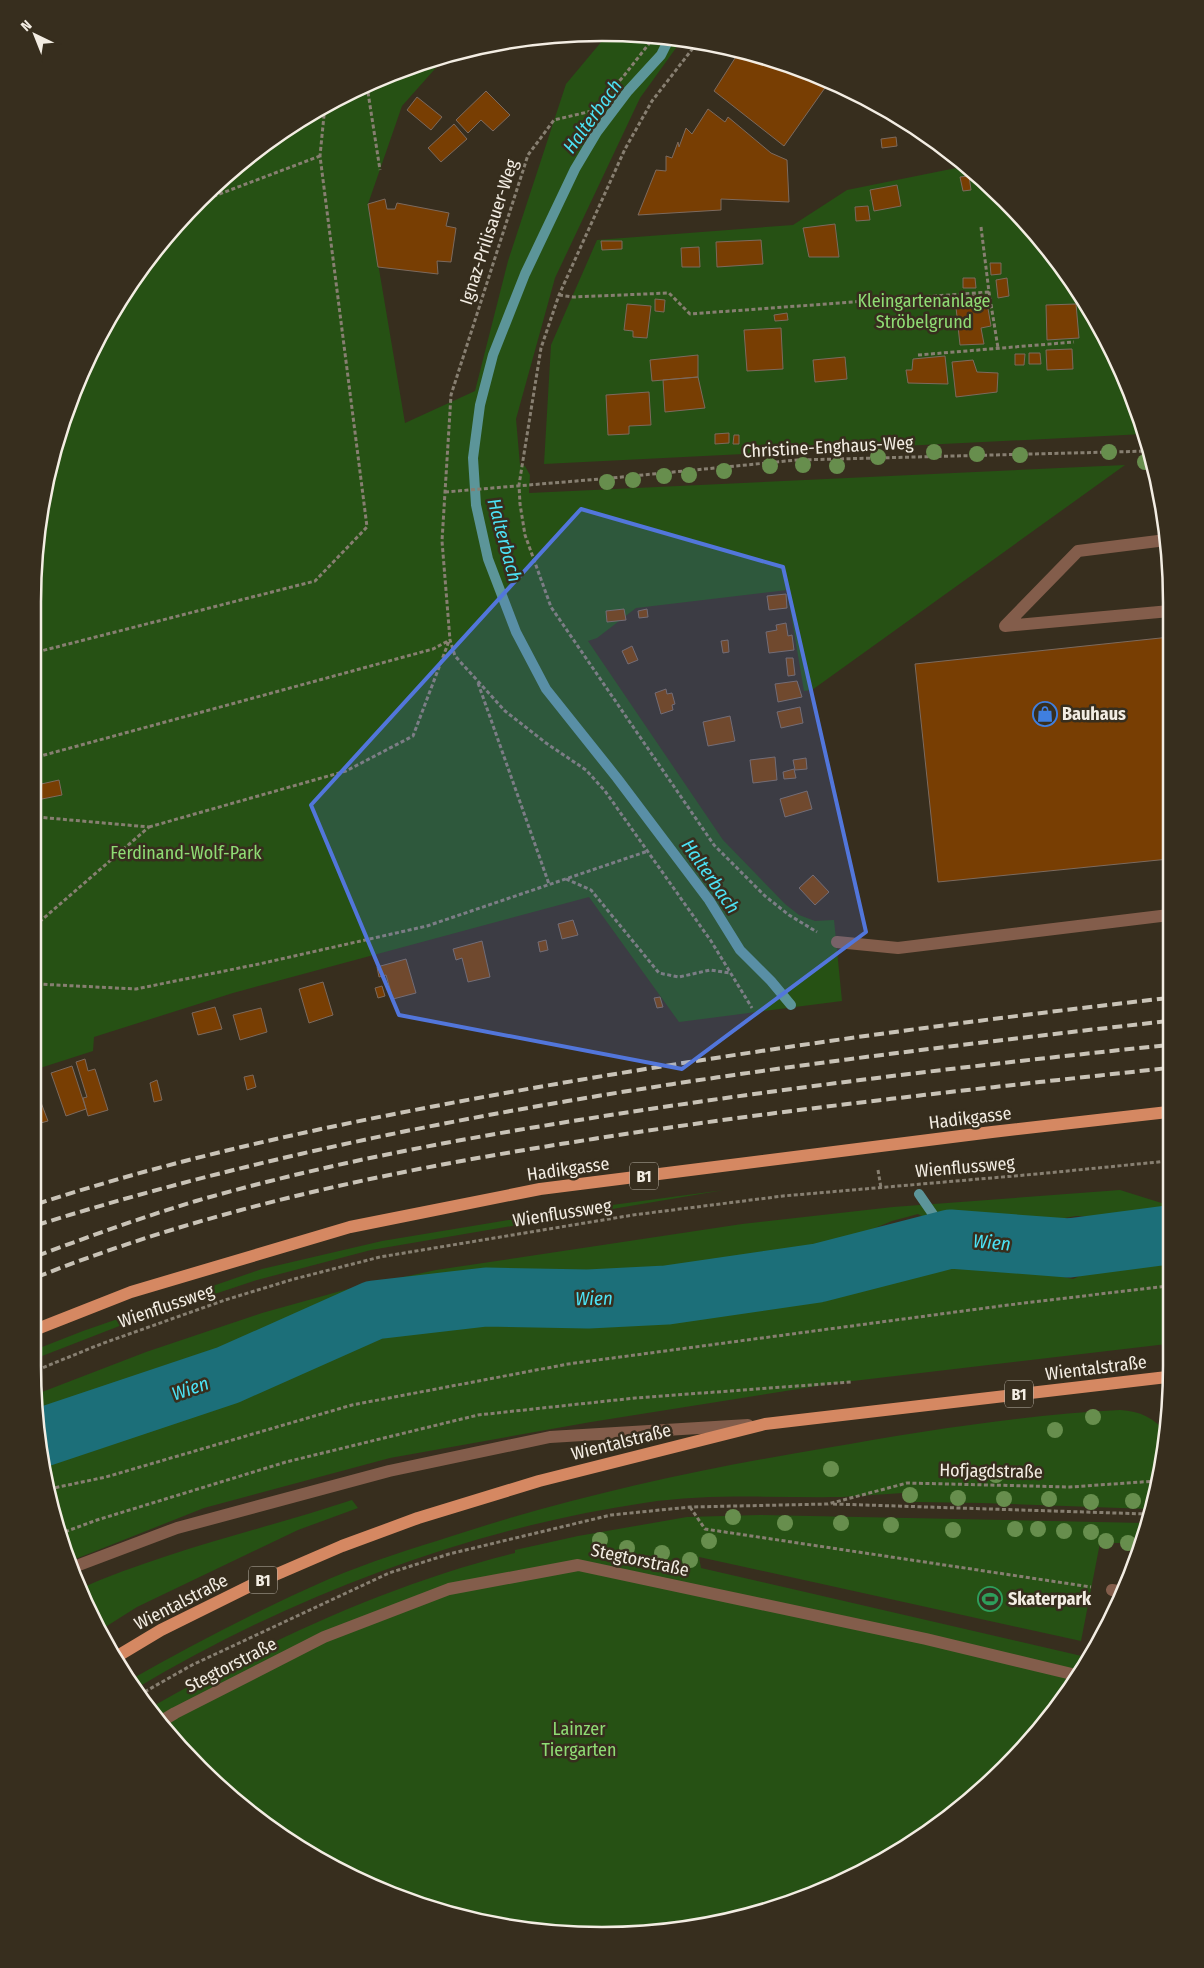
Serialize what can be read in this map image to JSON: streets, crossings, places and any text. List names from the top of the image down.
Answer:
{
  "streets": {
    "main road": ["Hadikgasse", "B1", "Wientalstraße"],
    "lane": ["Stegtorstraße"],
    "path": [
      "Ignaz-Prilisauer-Weg",
      "Christine-Enghaus-Weg",
      "Wienflussweg",
      "Hofjagdstraße"
    ]
  },
  "crossings": [
    ["Ignaz-Prilisauer-Weg", "Christine-Enghaus-Weg"]
  ],
  "water": ["Halterbach", "Wien"],
  "parks": ["Kleingartenanlage Ströbelgrund", "Ferdinand-Wolf-Park", "Lainzer Tiergarten"],
  "places": {
    "shop": ["Bauhaus"],
    "sports": ["Skaterpark"]
  },
  "north": "top left"
}
